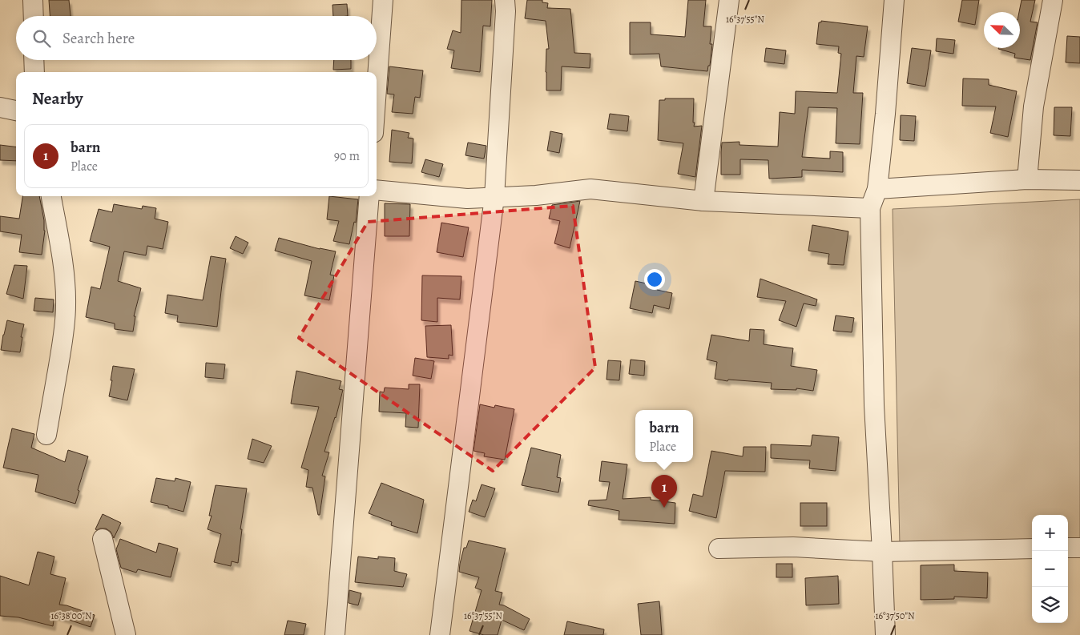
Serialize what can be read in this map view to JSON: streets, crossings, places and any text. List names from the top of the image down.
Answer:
{
  "north": "top left",
  "page": {
    "search": "Search here",
    "heading": "Nearby",
    "list": [
      {
        "mark": "1",
        "name": "barn",
        "note": "Place",
        "value": "90 m"
      }
    ],
    "popup": ["barn", "Place"],
    "pins": "1",
    "map_buttons": ["+", "−"]
  },
  "coordinates": ["16°37'55\"N", "16°38'00\"N", "16°37'50\"N"]
}
